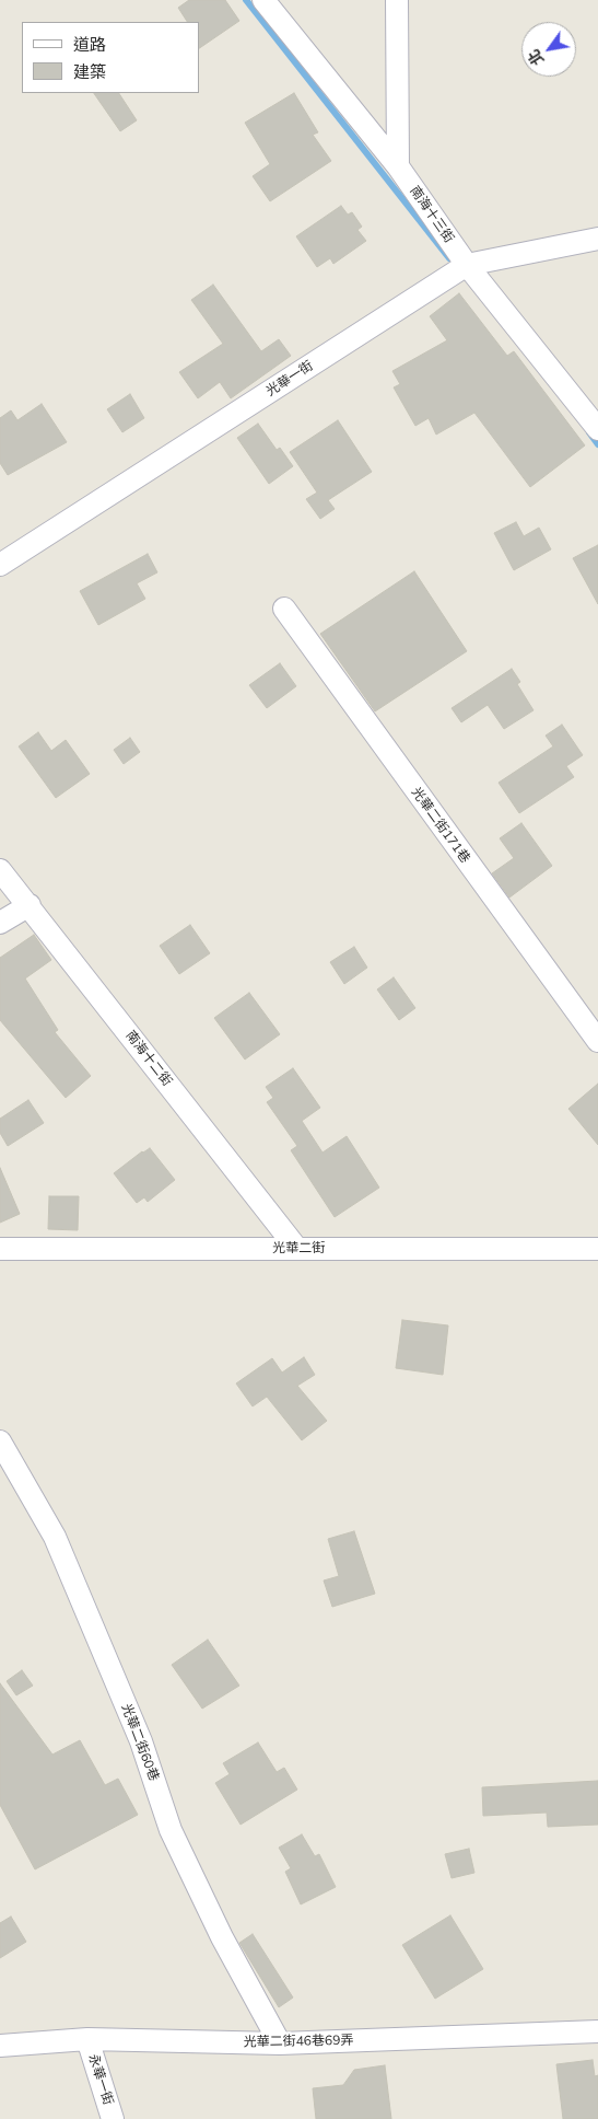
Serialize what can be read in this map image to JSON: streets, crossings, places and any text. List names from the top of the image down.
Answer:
{
  "streets": {
    "street": [
      "南海十三街",
      "光華一街",
      "光華二街171巷",
      "南海十二街",
      "光華二街",
      "光華二街60巷",
      "光華二街46巷69弄",
      "永華一街"
    ]
  },
  "crossings": [
    ["南海十三街", "光華一街"],
    ["南海十二街", "光華二街"],
    ["光華二街60巷", "光華二街46巷69弄"],
    ["光華二街46巷69弄", "永華一街"]
  ],
  "legend": ["道路", "建築"],
  "north": "bottom left"
}
